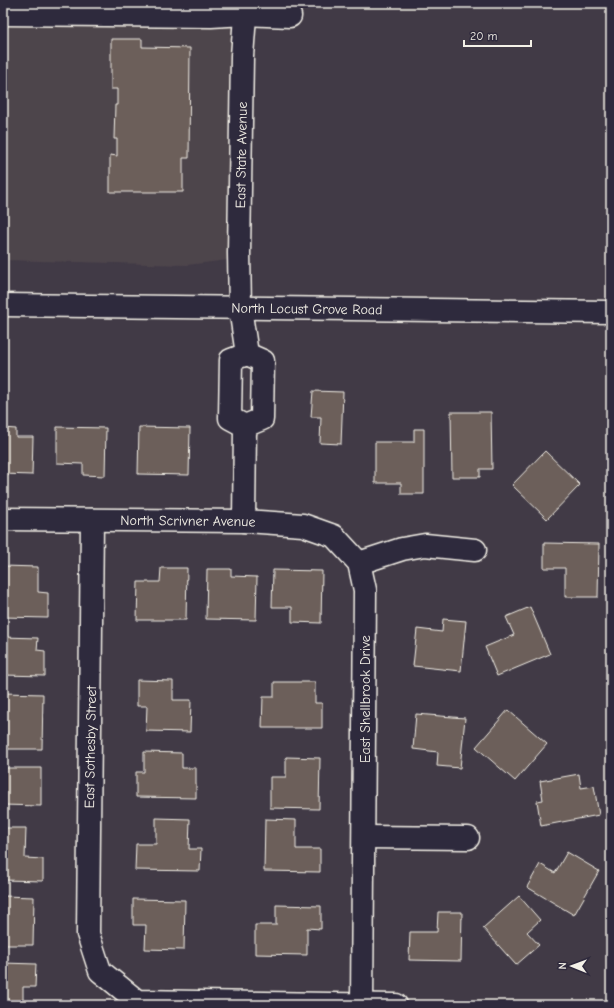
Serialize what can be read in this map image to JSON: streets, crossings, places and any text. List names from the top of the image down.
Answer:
{
  "streets": {
    "street": [
      "East State Avenue",
      "North Locust Grove Road",
      "North Scrivner Avenue",
      "East Shellbrook Drive",
      "East Sothesby Street"
    ]
  },
  "crossings": [
    ["East State Avenue", "North Locust Grove Road"],
    ["North Scrivner Avenue", "East Shellbrook Drive"],
    ["North Scrivner Avenue", "East Sothesby Street"],
    ["East Shellbrook Drive", "East Sothesby Street"]
  ],
  "scale_bar": "20 m",
  "north": "left"
}
